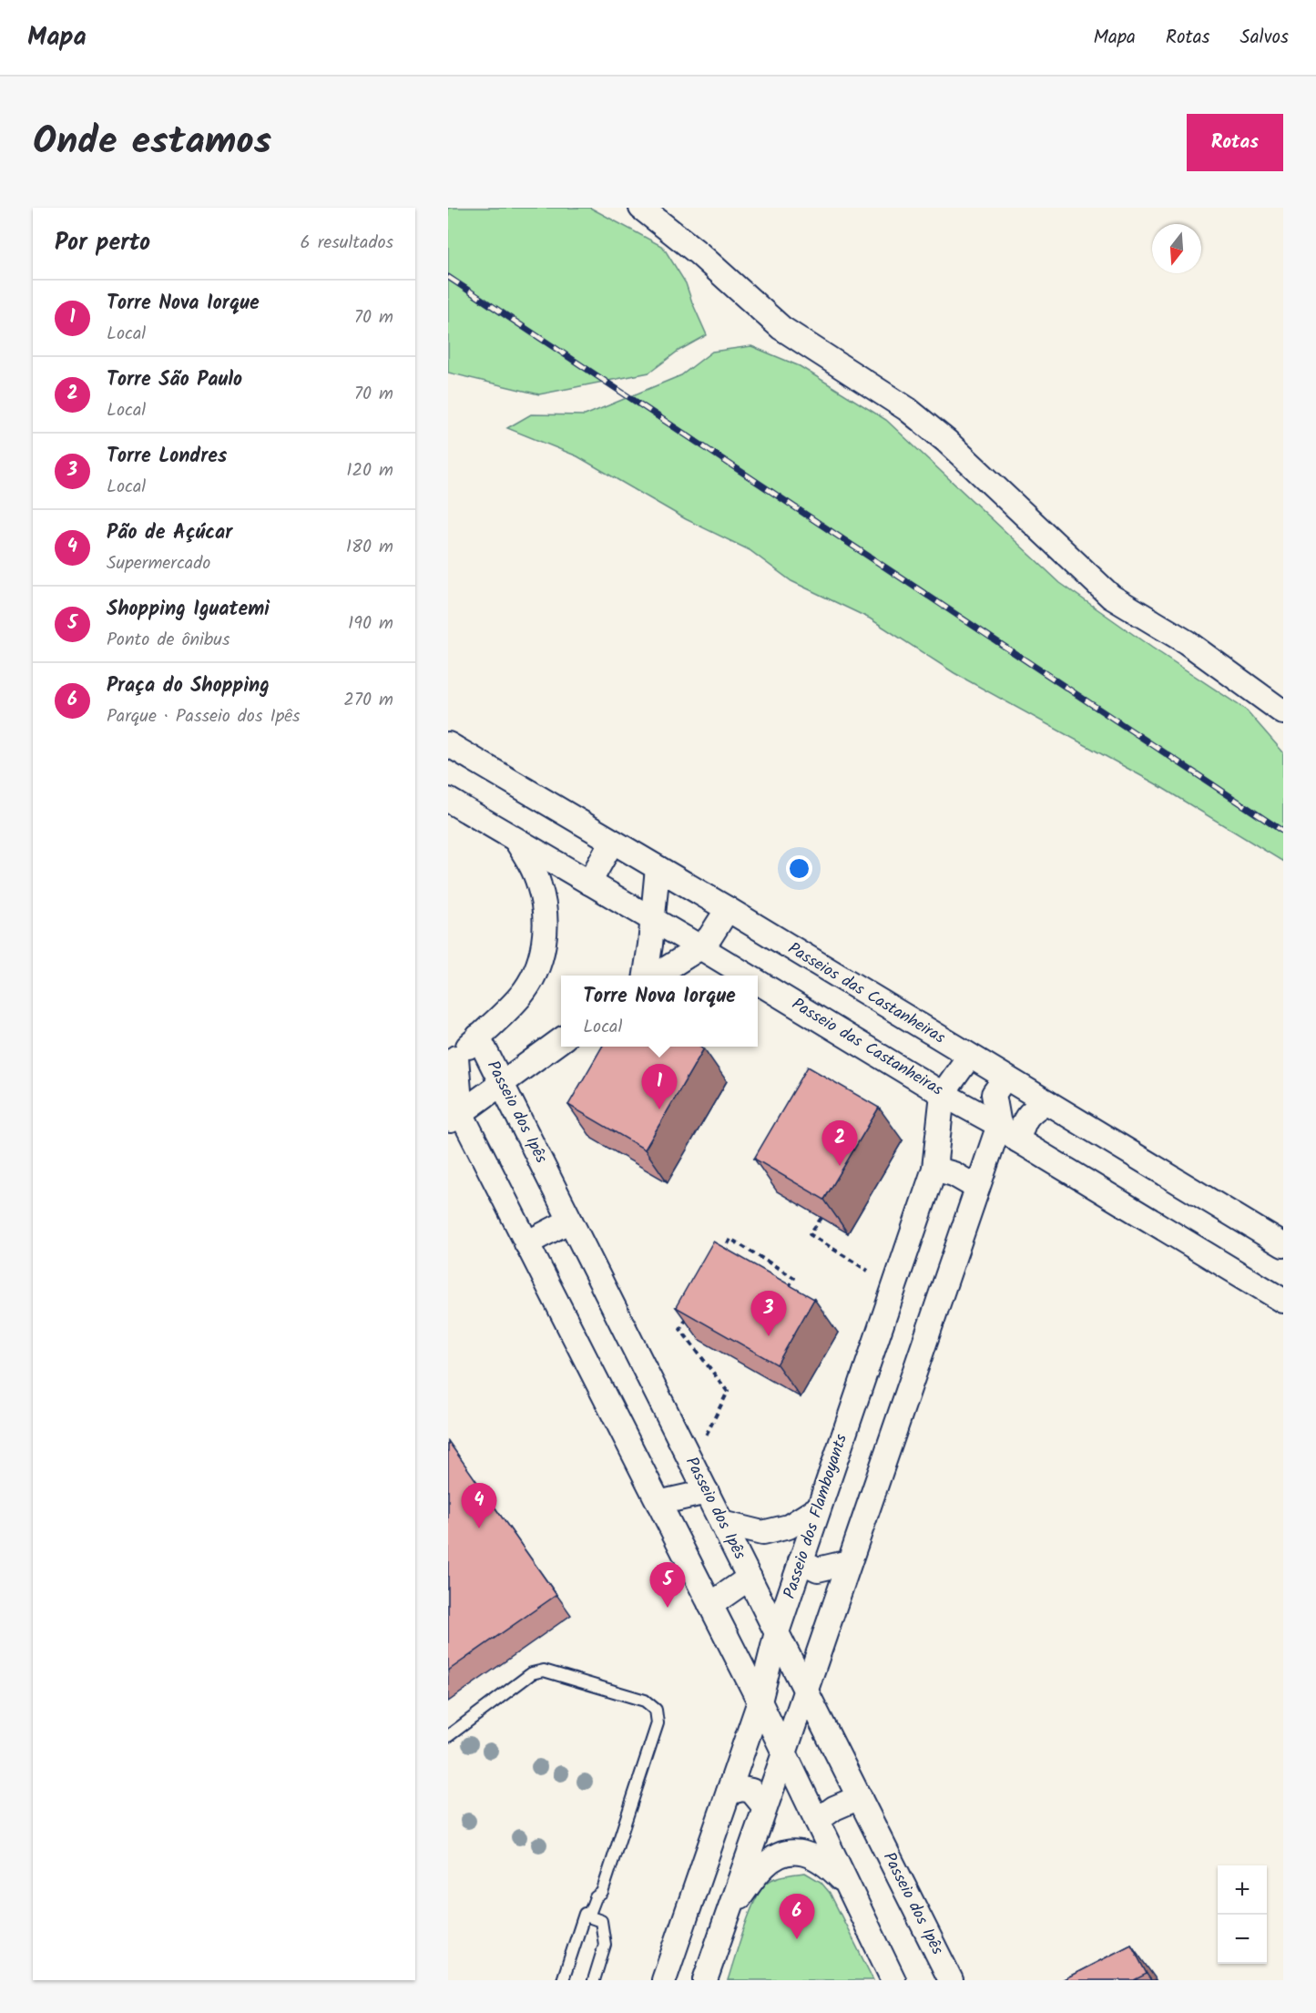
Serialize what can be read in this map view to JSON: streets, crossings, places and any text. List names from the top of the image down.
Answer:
{
  "streets": {
    "street": [
      "Passeios das Castanheiras",
      "Passeio das Castanheiras",
      "Passeio dos Ipês",
      "Passeio dos Flamboyants"
    ]
  },
  "crossings": [
    ["Passeios das Castanheiras", "Passeio dos Flamboyants"],
    ["Passeio das Castanheiras", "Passeio dos Flamboyants"],
    ["Passeio dos Ipês", "Passeio dos Flamboyants"]
  ],
  "north": "bottom",
  "page": {
    "header": "Mapa",
    "nav": ["Mapa", "Rotas", "Salvos"],
    "title": "Onde estamos",
    "buttons": "Rotas",
    "heading": ["Por perto", "6 resultados"],
    "list": [
      {
        "mark": "1",
        "name": "Torre Nova Iorque",
        "note": "Local",
        "value": "70 m"
      },
      {
        "mark": "2",
        "name": "Torre São Paulo",
        "note": "Local",
        "value": "70 m"
      },
      {
        "mark": "3",
        "name": "Torre Londres",
        "note": "Local",
        "value": "120 m"
      },
      {
        "mark": "4",
        "name": "Pão de Açúcar",
        "note": "Supermercado",
        "value": "180 m"
      },
      {
        "mark": "5",
        "name": "Shopping Iguatemi",
        "note": "Ponto de ônibus",
        "value": "190 m"
      },
      {
        "mark": "6",
        "name": "Praça do Shopping",
        "note": "Parque · Passeio dos Ipês",
        "value": "270 m"
      }
    ],
    "popup": ["Torre Nova Iorque", "Local"],
    "pins": [
      "1",
      "2",
      "3",
      "4",
      "5",
      "6"
    ],
    "map_buttons": ["+", "−"]
  }
}
